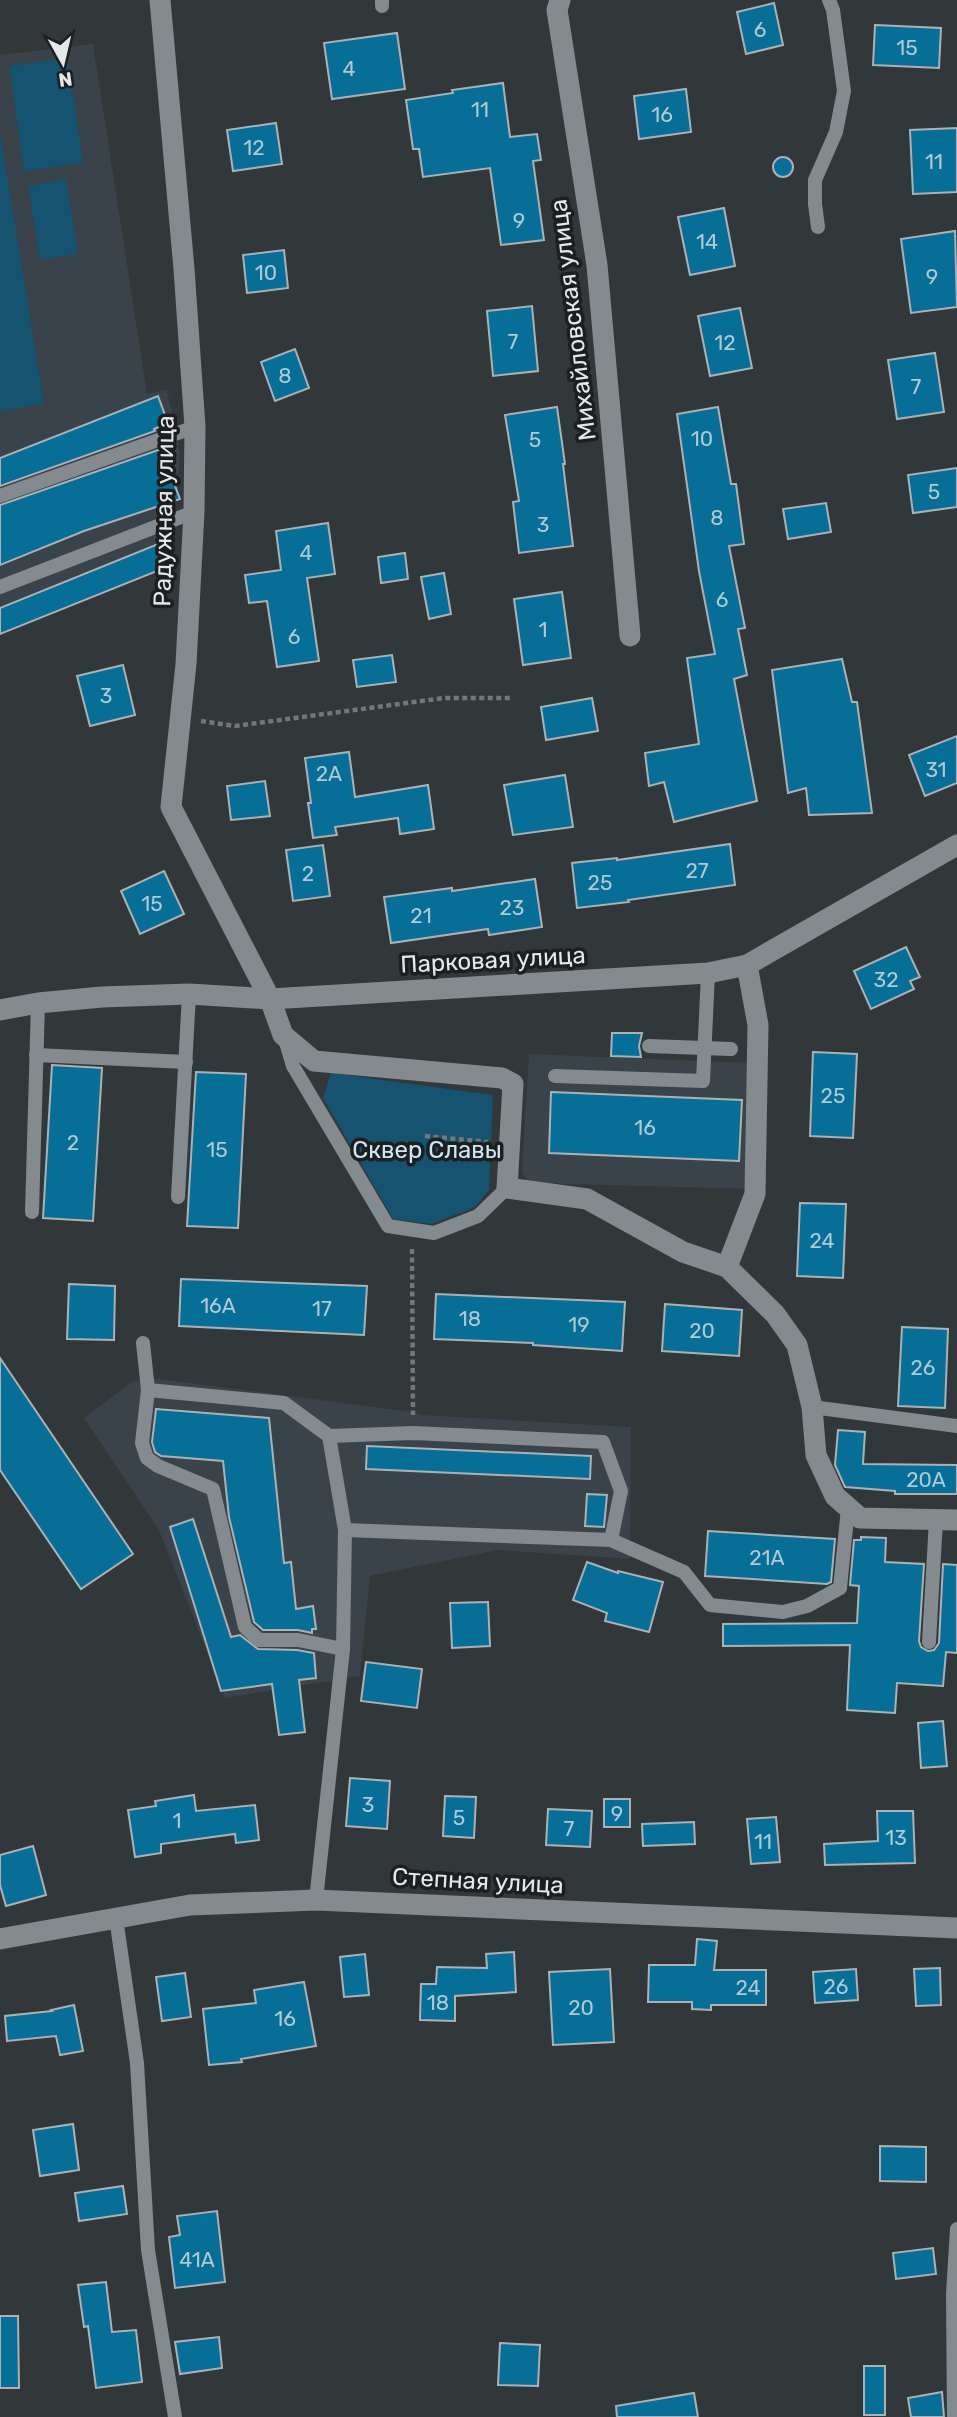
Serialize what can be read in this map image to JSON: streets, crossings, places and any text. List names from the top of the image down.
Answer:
{
  "streets": {
    "street": [
      "Михайловская улица",
      "Радужная улица",
      "Парковая улица",
      "Степная улица"
    ]
  },
  "crossings": [
    ["Радужная улица", "Парковая улица"]
  ],
  "parks": ["Сквер Славы"],
  "house_numbers": [
    "6",
    "15",
    "4",
    "11",
    "16",
    "12",
    "11",
    "9",
    "14",
    "10",
    "9",
    "7",
    "12",
    "8",
    "7",
    "10",
    "5",
    "5",
    "8",
    "3",
    "4",
    "6",
    "1",
    "6",
    "3",
    "31",
    "2А",
    "27",
    "2",
    "25",
    "15",
    "23",
    "21",
    "32",
    "25",
    "16",
    "2",
    "15",
    "24",
    "16А",
    "17",
    "18",
    "19",
    "20",
    "26",
    "20А",
    "21А",
    "3",
    "9",
    "5",
    "1",
    "7",
    "13",
    "11",
    "26",
    "24",
    "18",
    "20",
    "16",
    "41А"
  ],
  "north": "bottom"
}
